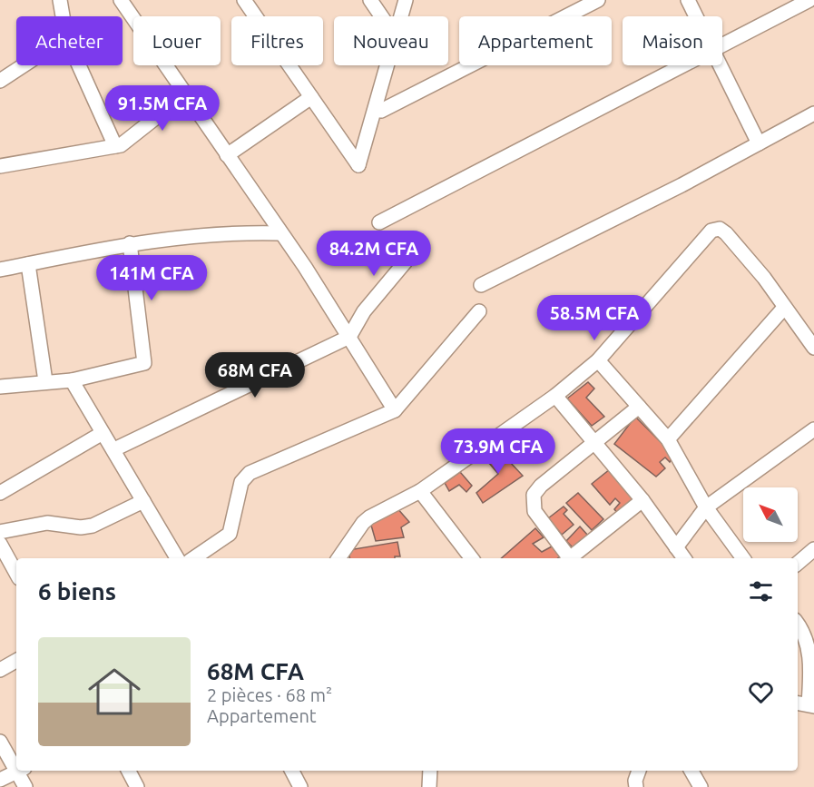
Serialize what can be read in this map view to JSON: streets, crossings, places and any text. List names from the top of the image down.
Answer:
{
  "north": "top left",
  "page": {
    "chip": [
      "Acheter",
      "Louer",
      "Filtres",
      "Nouveau",
      "Appartement",
      "Maison"
    ],
    "price": [
      "91.5M CFA",
      "84.2M CFA",
      "141M CFA",
      "58.5M CFA",
      "68M CFA",
      "73.9M CFA"
    ],
    "heading": "6 biens",
    "list": [
      {
        "name": "68M CFA",
        "note": "2 pièces · 68 m² · Appartement"
      }
    ]
  }
}
